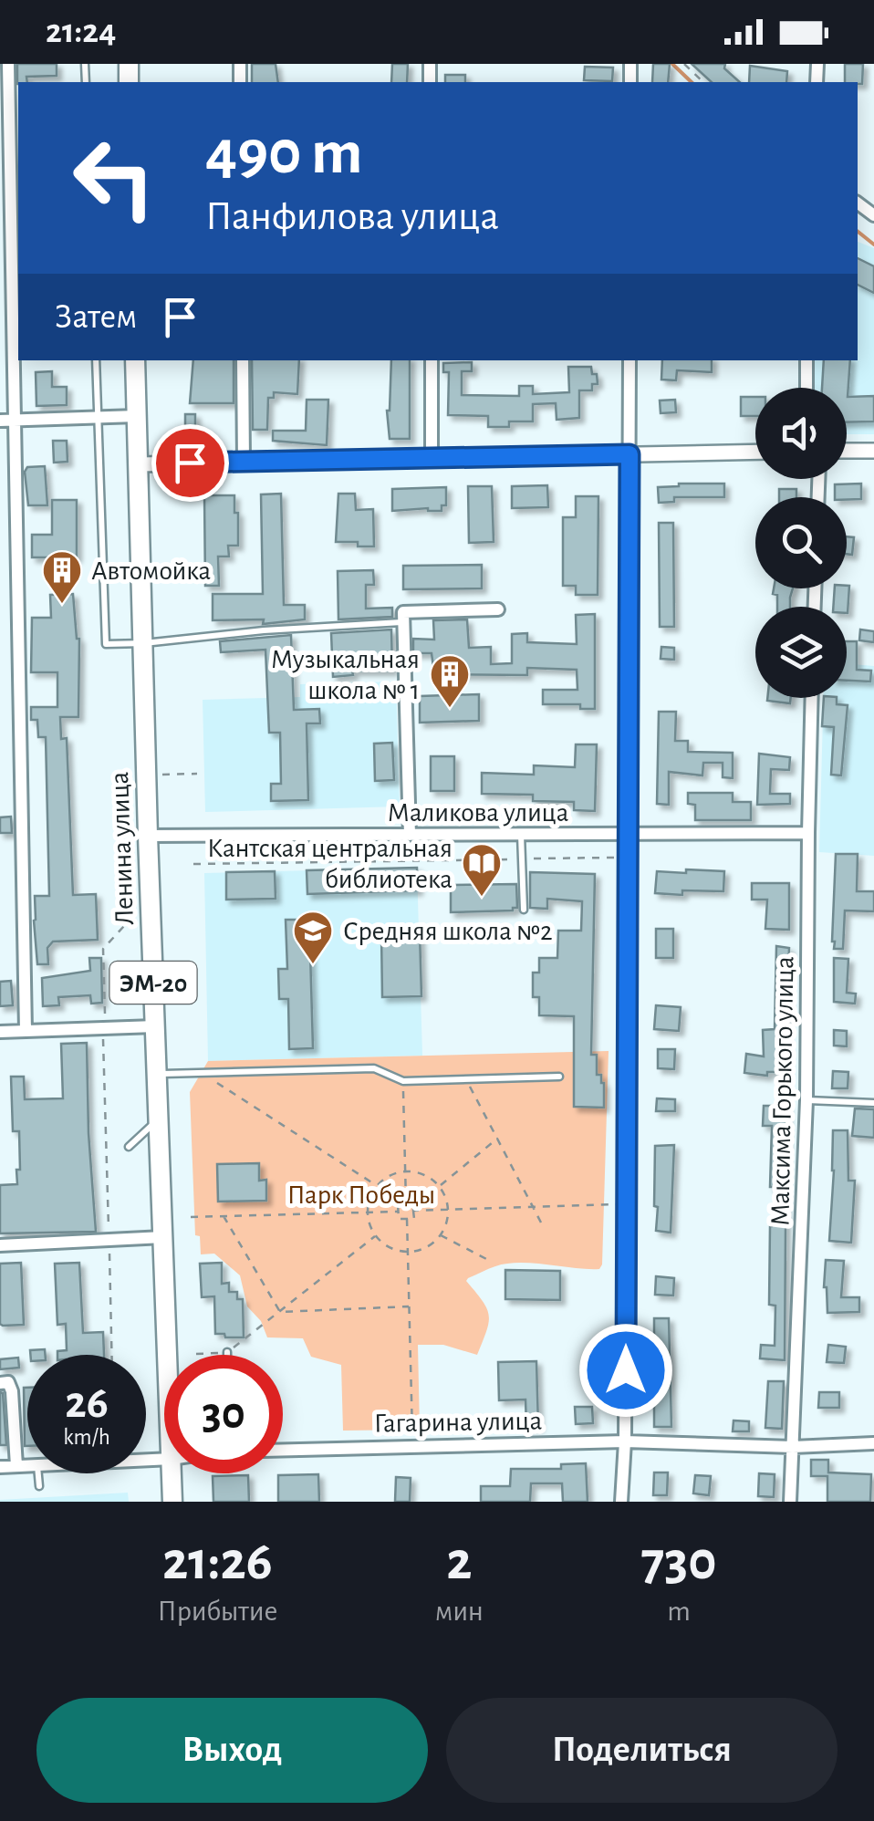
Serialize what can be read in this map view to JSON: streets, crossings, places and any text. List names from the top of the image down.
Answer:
{
  "streets": {
    "main road": ["Ленина улица", "ЭМ-20"],
    "street": ["Маликова улица", "Максима Горького улица", "Гагарина улица"]
  },
  "crossings": [
    ["Маликова улица", "Ленина улица"],
    ["Маликова улица", "Максима Горького улица"],
    ["Максима Горького улица", "Гагарина улица"]
  ],
  "parks": ["Парк Победы"],
  "places": {
    "building": ["Автомойка", "Музыкальная школа № 1"],
    "library": ["Кантская центральная библиотека"],
    "school or university": ["Средняя школа №2"]
  },
  "page": {
    "status": "21:24",
    "turn": ["490 m", "Панфилова улица"],
    "then": "Затем",
    "speed": "26 km/h",
    "limit": "30",
    "eta": [
      "21:26",
      "Прибытие",
      "2",
      "мин",
      "730",
      "m"
    ],
    "buttons": ["Выход", "Поделиться"]
  }
}
